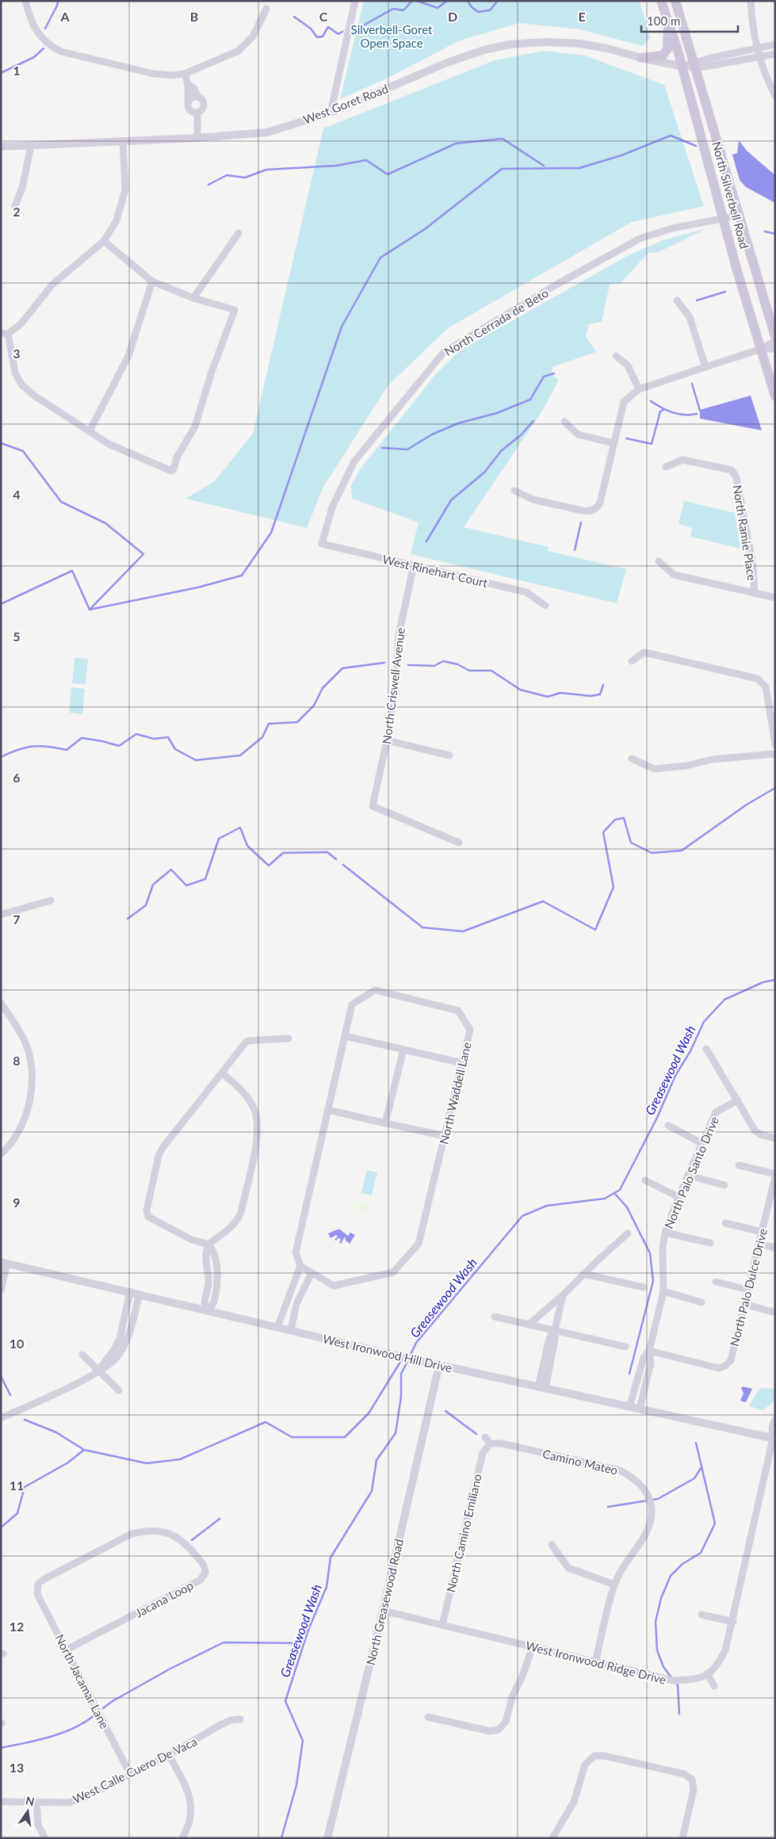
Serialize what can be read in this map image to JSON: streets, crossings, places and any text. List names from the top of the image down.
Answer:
{
  "streets": {
    "main road": ["North Silverbell Road"],
    "street": [
      "West Goret Road",
      "North Cerrada de Beto",
      "North Ramie Place",
      "West Rinehart Court",
      "North Criswell Avenue",
      "North Waddell Lane",
      "North Palo Santo Drive",
      "North Palo Dulce Drive",
      "West Ironwood Hill Drive",
      "Camino Mateo",
      "North Camino Emiliano",
      "Jacana Loop",
      "North Greasewood Road",
      "West Ironwood Ridge Drive",
      "North Jacamar Lane",
      "West Calle Cuero De Vaca"
    ]
  },
  "crossings": [
    ["West Goret Road", "North Silverbell Road"],
    ["North Silverbell Road", "North Cerrada de Beto"],
    ["North Cerrada de Beto", "West Rinehart Court"],
    ["West Rinehart Court", "North Criswell Avenue"],
    ["North Palo Santo Drive", "North Palo Dulce Drive"],
    ["North Palo Santo Drive", "West Ironwood Hill Drive"],
    ["West Ironwood Hill Drive", "North Greasewood Road"],
    ["Camino Mateo", "North Camino Emiliano"],
    ["Camino Mateo", "West Ironwood Ridge Drive"],
    ["North Camino Emiliano", "West Ironwood Ridge Drive"],
    ["Jacana Loop", "North Jacamar Lane"],
    ["North Greasewood Road", "West Ironwood Ridge Drive"],
    ["North Jacamar Lane", "West Calle Cuero De Vaca"]
  ],
  "water": ["Greasewood Wash"],
  "parks": ["Silverbell-Goret Open Space"],
  "scale_bar": "100 m",
  "north": "top",
  "grid": {
    "columns": [
      "A",
      "B",
      "C",
      "D",
      "E"
    ],
    "rows": [
      "1",
      "2",
      "3",
      "4",
      "5",
      "6",
      "7",
      "8",
      "9",
      "10",
      "11",
      "12",
      "13"
    ]
  }
}
